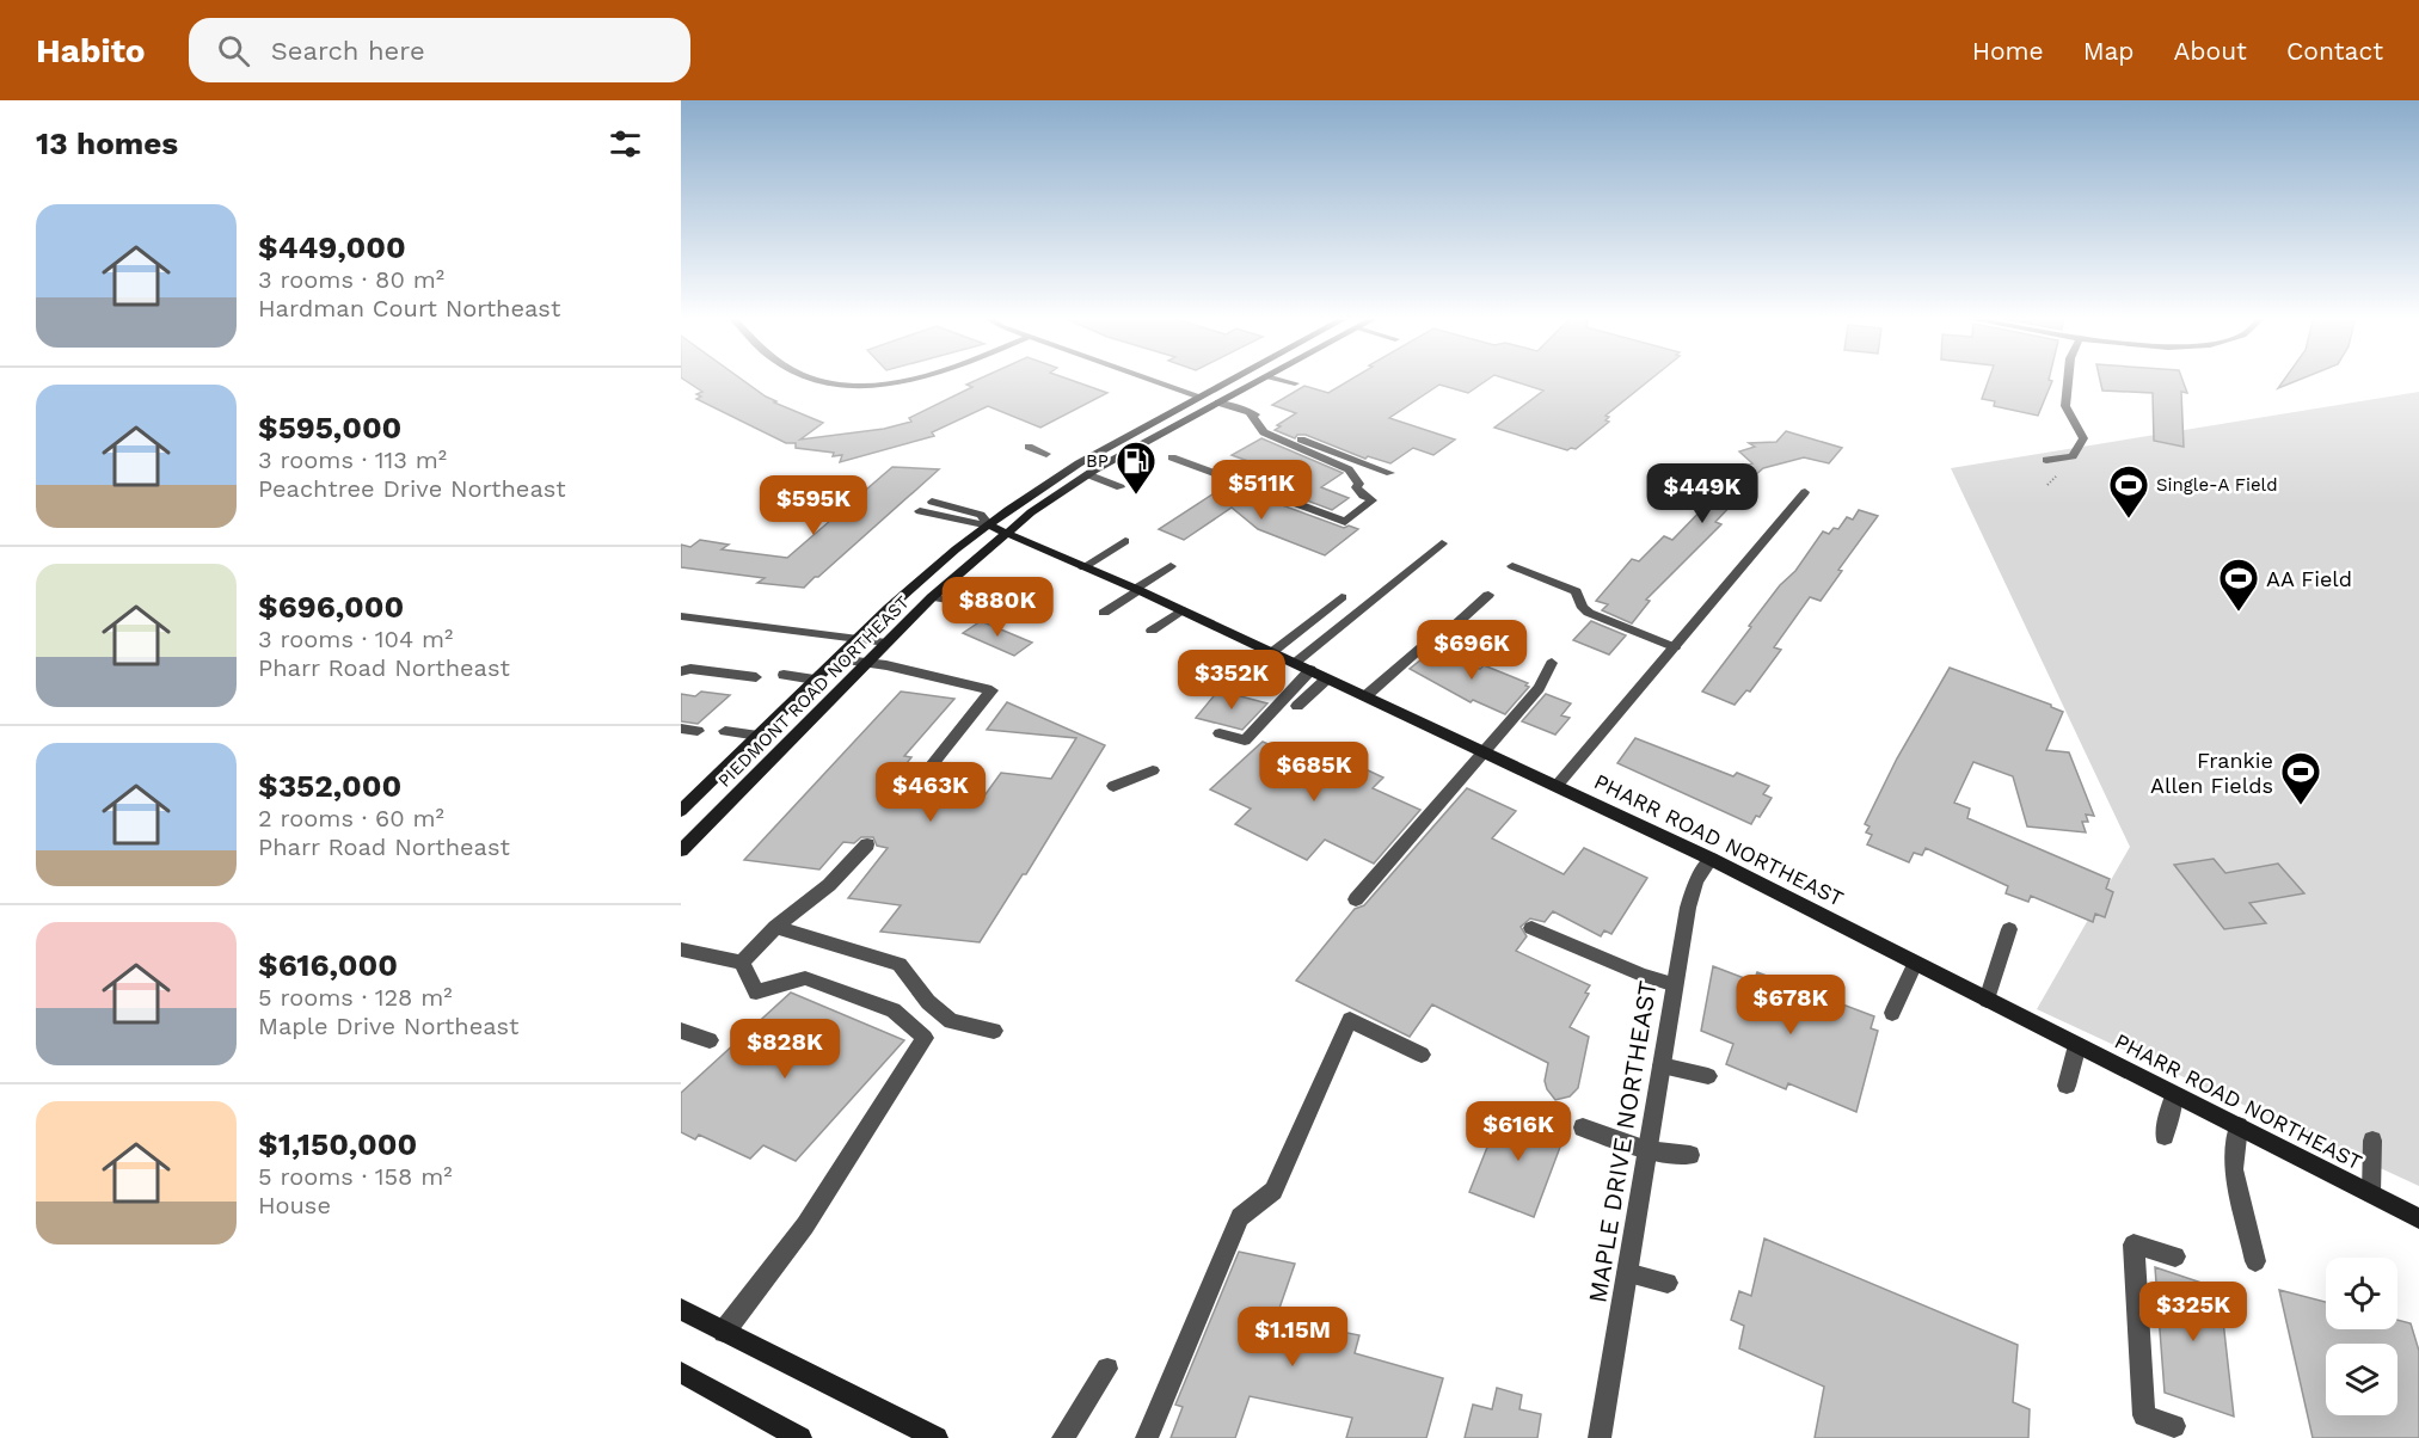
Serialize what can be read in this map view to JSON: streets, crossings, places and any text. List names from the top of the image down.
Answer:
{
  "streets": {
    "main road": ["PIEDMONT ROAD NORTHEAST", "PHARR ROAD NORTHEAST"],
    "street": ["MAPLE DRIVE NORTHEAST"]
  },
  "crossings": [
    ["PIEDMONT ROAD NORTHEAST", "PHARR ROAD NORTHEAST"],
    ["PHARR ROAD NORTHEAST", "MAPLE DRIVE NORTHEAST"]
  ],
  "places": {
    "fuel station": ["BP"],
    "sports": ["Single-A Field", "AA Field", "Frankie Allen Fields"]
  },
  "page": {
    "header": "Habito",
    "search": "Search here",
    "nav": [
      "Home",
      "Map",
      "About",
      "Contact"
    ],
    "heading": "13 homes",
    "list": [
      {
        "name": "$449,000",
        "note": "3 rooms · 80 m² · Hardman Court Northeast"
      },
      {
        "name": "$595,000",
        "note": "3 rooms · 113 m² · Peachtree Drive Northeast"
      },
      {
        "name": "$696,000",
        "note": "3 rooms · 104 m² · Pharr Road Northeast"
      },
      {
        "name": "$352,000",
        "note": "2 rooms · 60 m² · Pharr Road Northeast"
      },
      {
        "name": "$616,000",
        "note": "5 rooms · 128 m² · Maple Drive Northeast"
      },
      {
        "name": "$1,150,000",
        "note": "5 rooms · 158 m² · House"
      }
    ],
    "price": [
      "$511K",
      "$449K",
      "$595K",
      "$880K",
      "$696K",
      "$352K",
      "$685K",
      "$463K",
      "$678K",
      "$828K",
      "$616K",
      "$325K",
      "$1.15M"
    ]
  }
}
